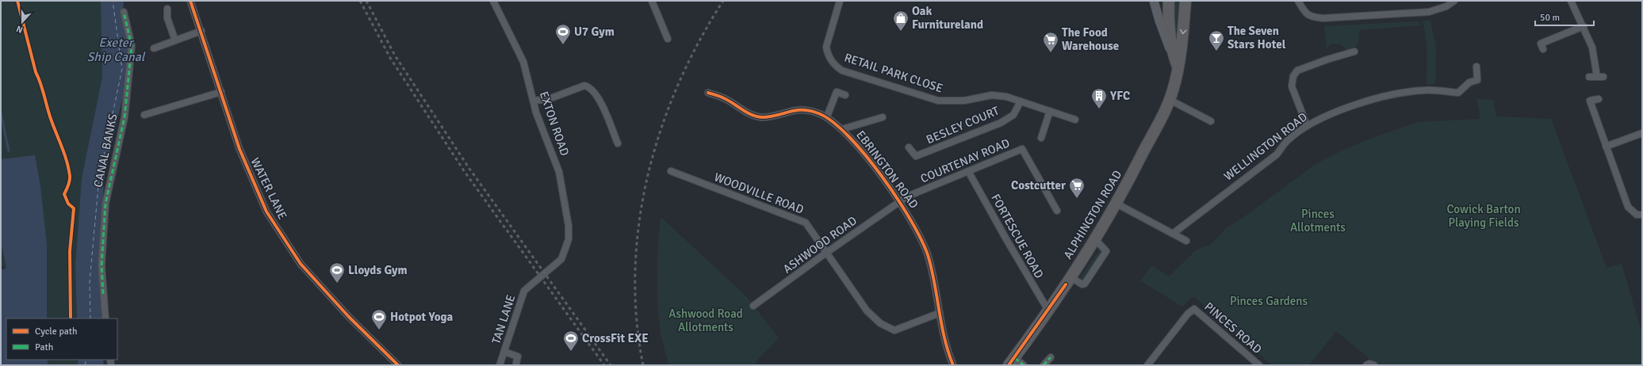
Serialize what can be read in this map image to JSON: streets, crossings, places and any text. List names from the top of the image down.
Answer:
{
  "streets": {
    "highway": ["ALPHINGTON ROAD"],
    "street": [
      "RETAIL PARK CLOSE",
      "EXTON ROAD",
      "BESLEY COURT",
      "WELLINGTON ROAD",
      "CANAL BANKS",
      "COURTENAY ROAD",
      "EBRINGTON ROAD",
      "WATER LANE",
      "WOODVILLE ROAD",
      "FORTESCUE ROAD",
      "ASHWOOD ROAD",
      "TAN LANE",
      "PINCES ROAD"
    ]
  },
  "crossings": [
    ["RETAIL PARK CLOSE", "BESLEY COURT"],
    ["EXTON ROAD", "TAN LANE"],
    ["COURTENAY ROAD", "EBRINGTON ROAD"],
    ["COURTENAY ROAD", "FORTESCUE ROAD"],
    ["COURTENAY ROAD", "ASHWOOD ROAD"],
    ["EBRINGTON ROAD", "WOODVILLE ROAD"],
    ["EBRINGTON ROAD", "ASHWOOD ROAD"],
    ["WOODVILLE ROAD", "ASHWOOD ROAD"],
    ["ALPHINGTON ROAD", "FORTESCUE ROAD"]
  ],
  "water": ["Exeter Ship Canal"],
  "parks": [
    "Cowick Barton Playing Fields",
    "Pinces Allotments",
    "Pinces Gardens",
    "Ashwood Road Allotments"
  ],
  "places": {
    "shop": ["Oak Furnitureland"],
    "sports": [
      "U7 Gym",
      "Lloyds Gym",
      "Hotpot Yoga",
      "CrossFit EXE"
    ],
    "bar": ["The Seven Stars Hotel"],
    "supermarket": ["The Food Warehouse", "Costcutter"],
    "building": ["YFC"]
  },
  "legend": ["Cycle path", "Path"],
  "scale_bar": "50 m",
  "north": "bottom"
}
